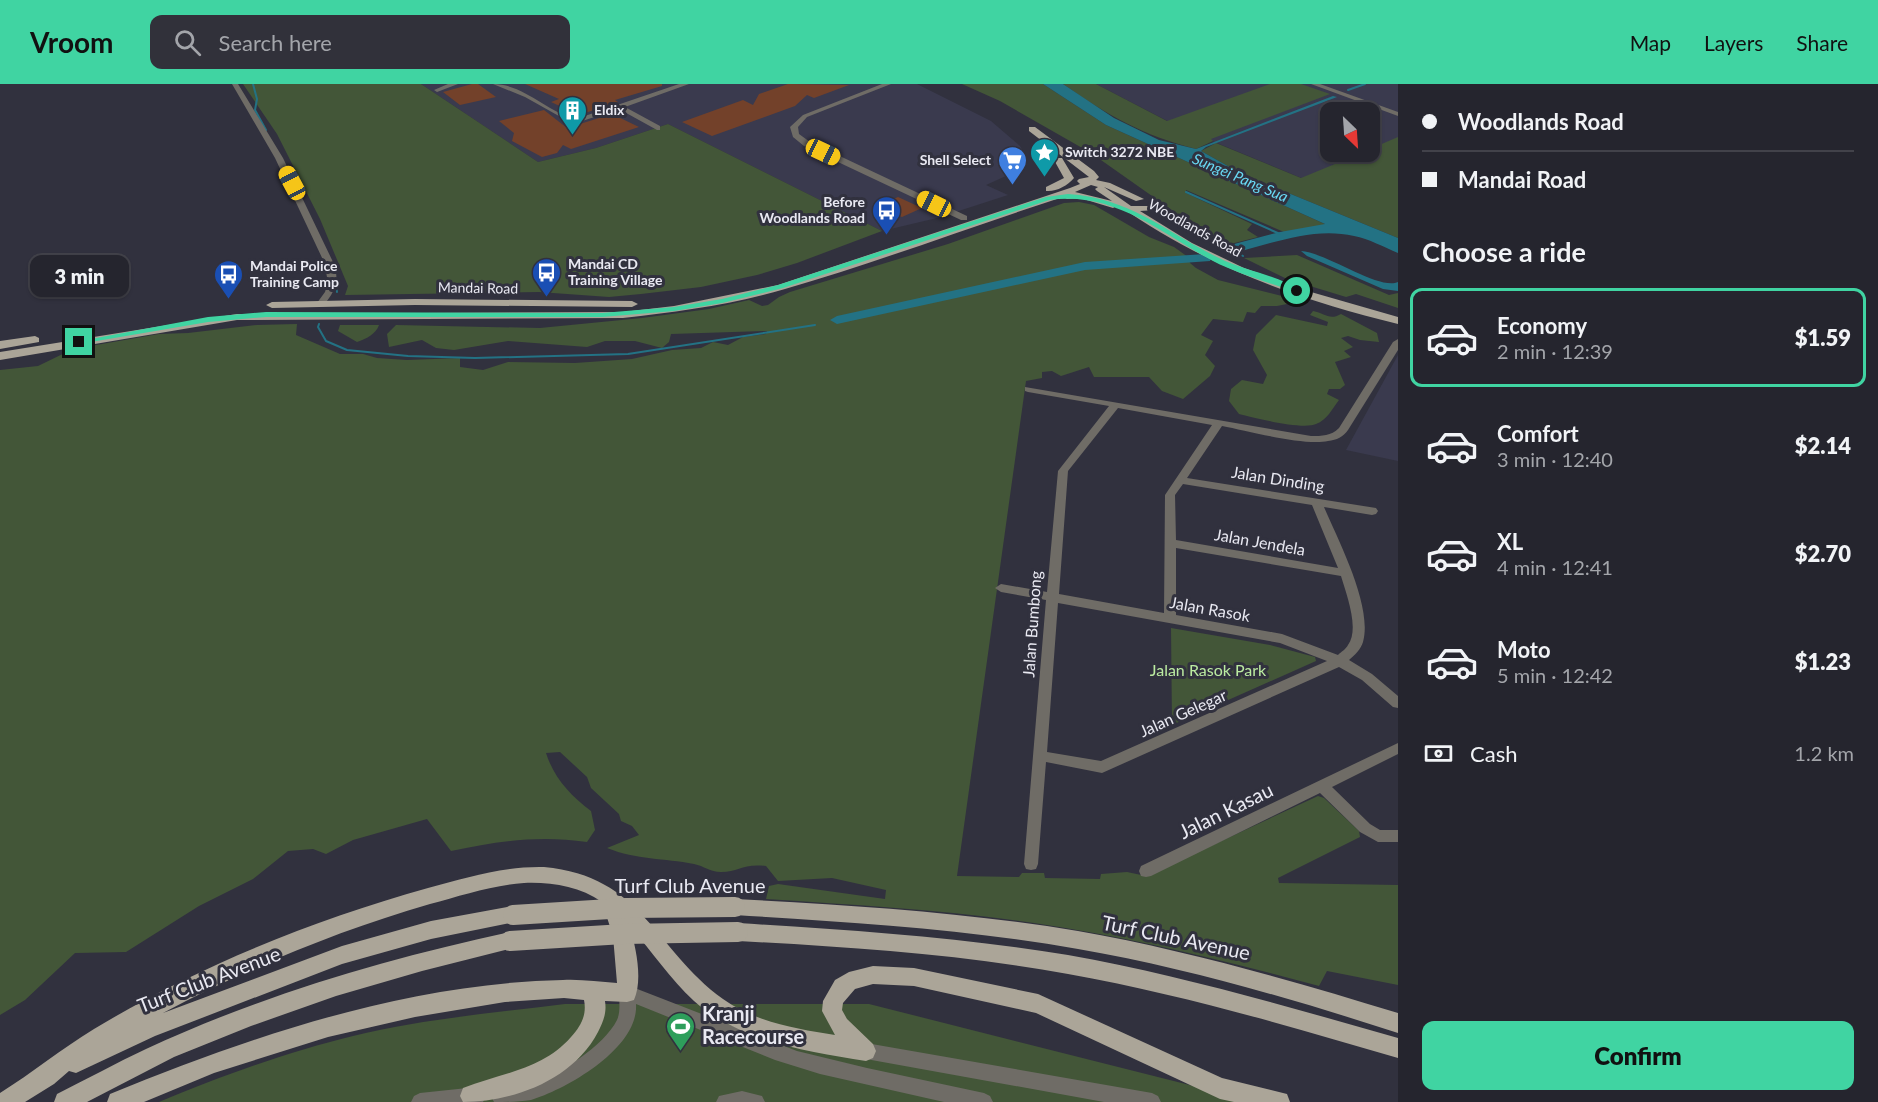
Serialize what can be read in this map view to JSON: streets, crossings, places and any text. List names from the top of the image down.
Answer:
{
  "streets": {
    "main road": ["Woodlands Road", "Mandai Road", "Turf Club Avenue"],
    "street": [
      "Jalan Dinding",
      "Jalan Jendela",
      "Jalan Rasok",
      "Jalan Bumbong",
      "Jalan Gelegar",
      "Jalan Kasau"
    ]
  },
  "crossings": [
    ["Jalan Rasok", "Jalan Bumbong"],
    ["Jalan Rasok", "Jalan Gelegar"],
    ["Jalan Bumbong", "Jalan Gelegar"]
  ],
  "water": ["Sungei Pang Sua"],
  "parks": ["Jalan Rasok Park"],
  "places": {
    "building": ["Eldix"],
    "place": ["Switch 3272 NBE"],
    "supermarket": ["Shell Select"],
    "bus stop": ["Before Woodlands Road", "Mandai CD Training Village", "Mandai Police Training Camp"],
    "sports": ["Kranji Racecourse"]
  },
  "north": "bottom right",
  "page": {
    "header": "Vroom",
    "search": "Search here",
    "nav": ["Map", "Layers", "Share"],
    "banner": ["Woodlands Road", "Mandai Road"],
    "heading": "Choose a ride",
    "bubble": "3 min",
    "list": [
      {
        "name": "Economy",
        "note": "2 min · 12:39",
        "value": "$1.59"
      },
      {
        "name": "Comfort",
        "note": "3 min · 12:40",
        "value": "$2.14"
      },
      {
        "name": "XL",
        "note": "4 min · 12:41",
        "value": "$2.70"
      },
      {
        "name": "Moto",
        "note": "5 min · 12:42",
        "value": "$1.23"
      }
    ],
    "pay": ["Cash", "1.2 km"],
    "buttons": "Confirm"
  }
}
